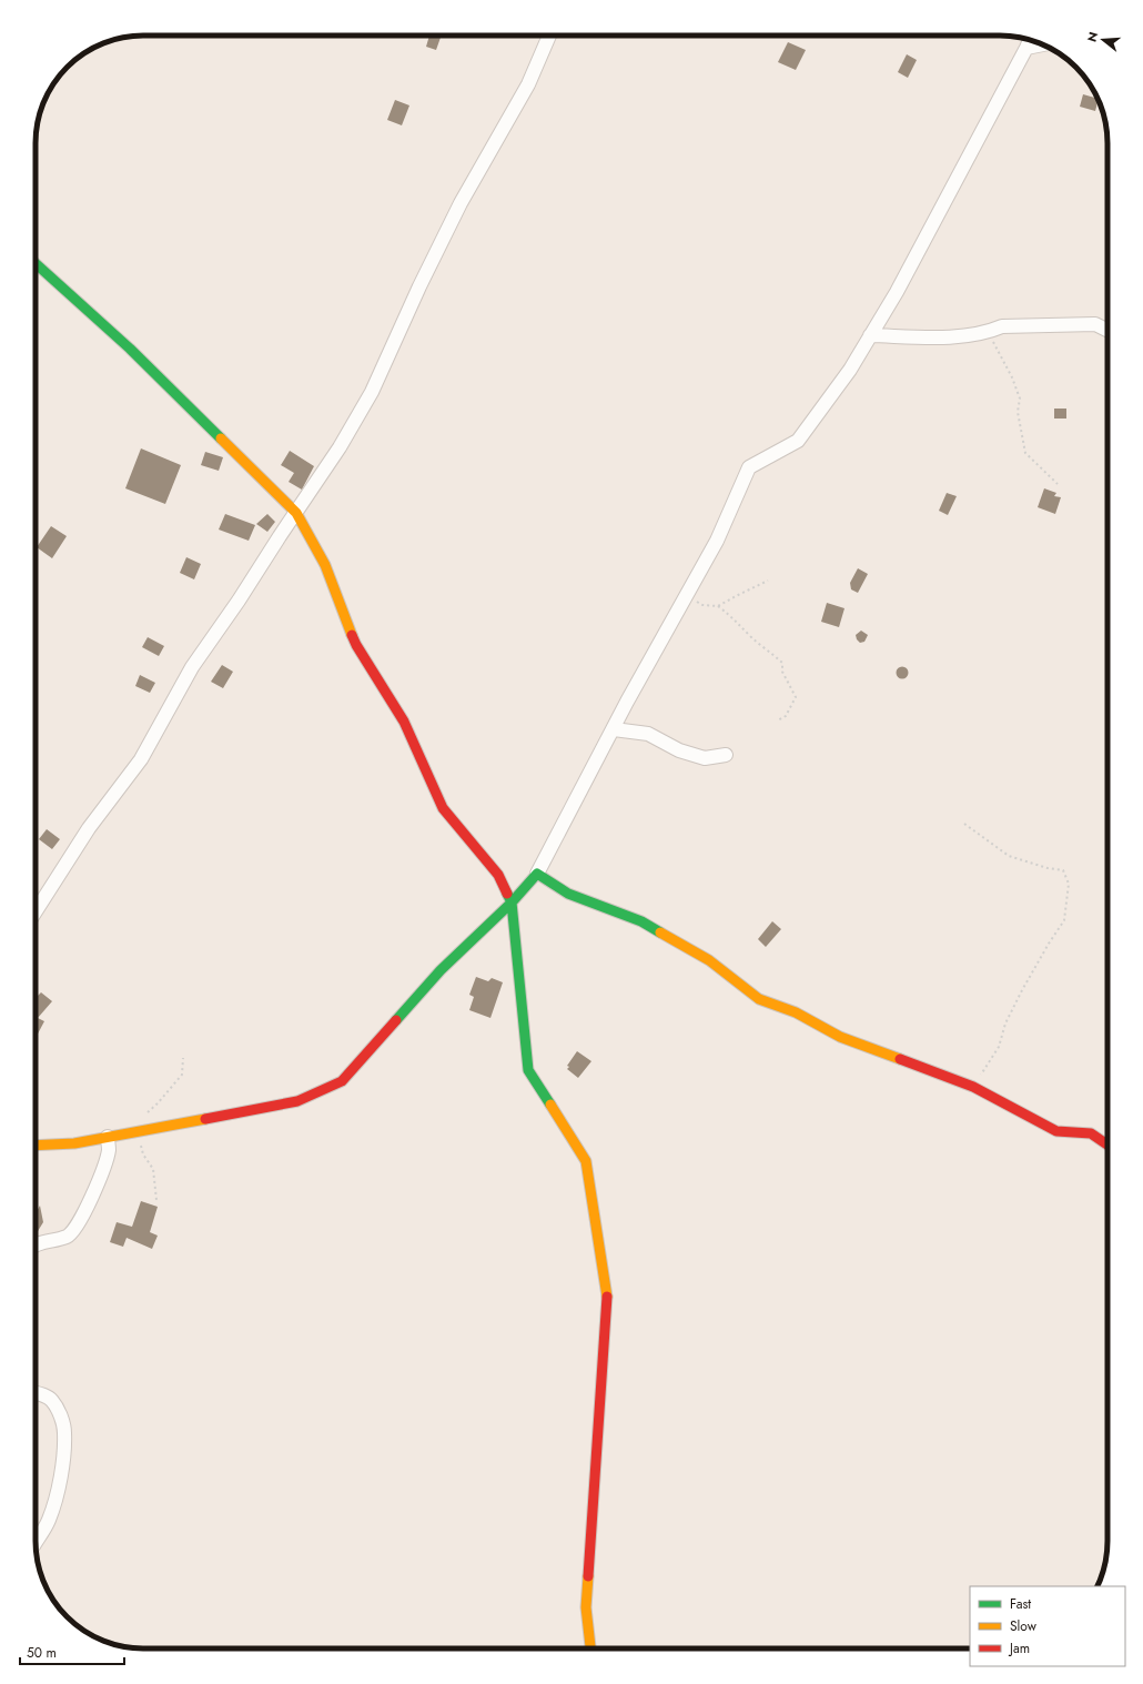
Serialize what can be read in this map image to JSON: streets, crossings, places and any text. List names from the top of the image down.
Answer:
{
  "legend": ["Fast", "Slow", "Jam"],
  "scale_bar": "50 m",
  "north": "left"
}
